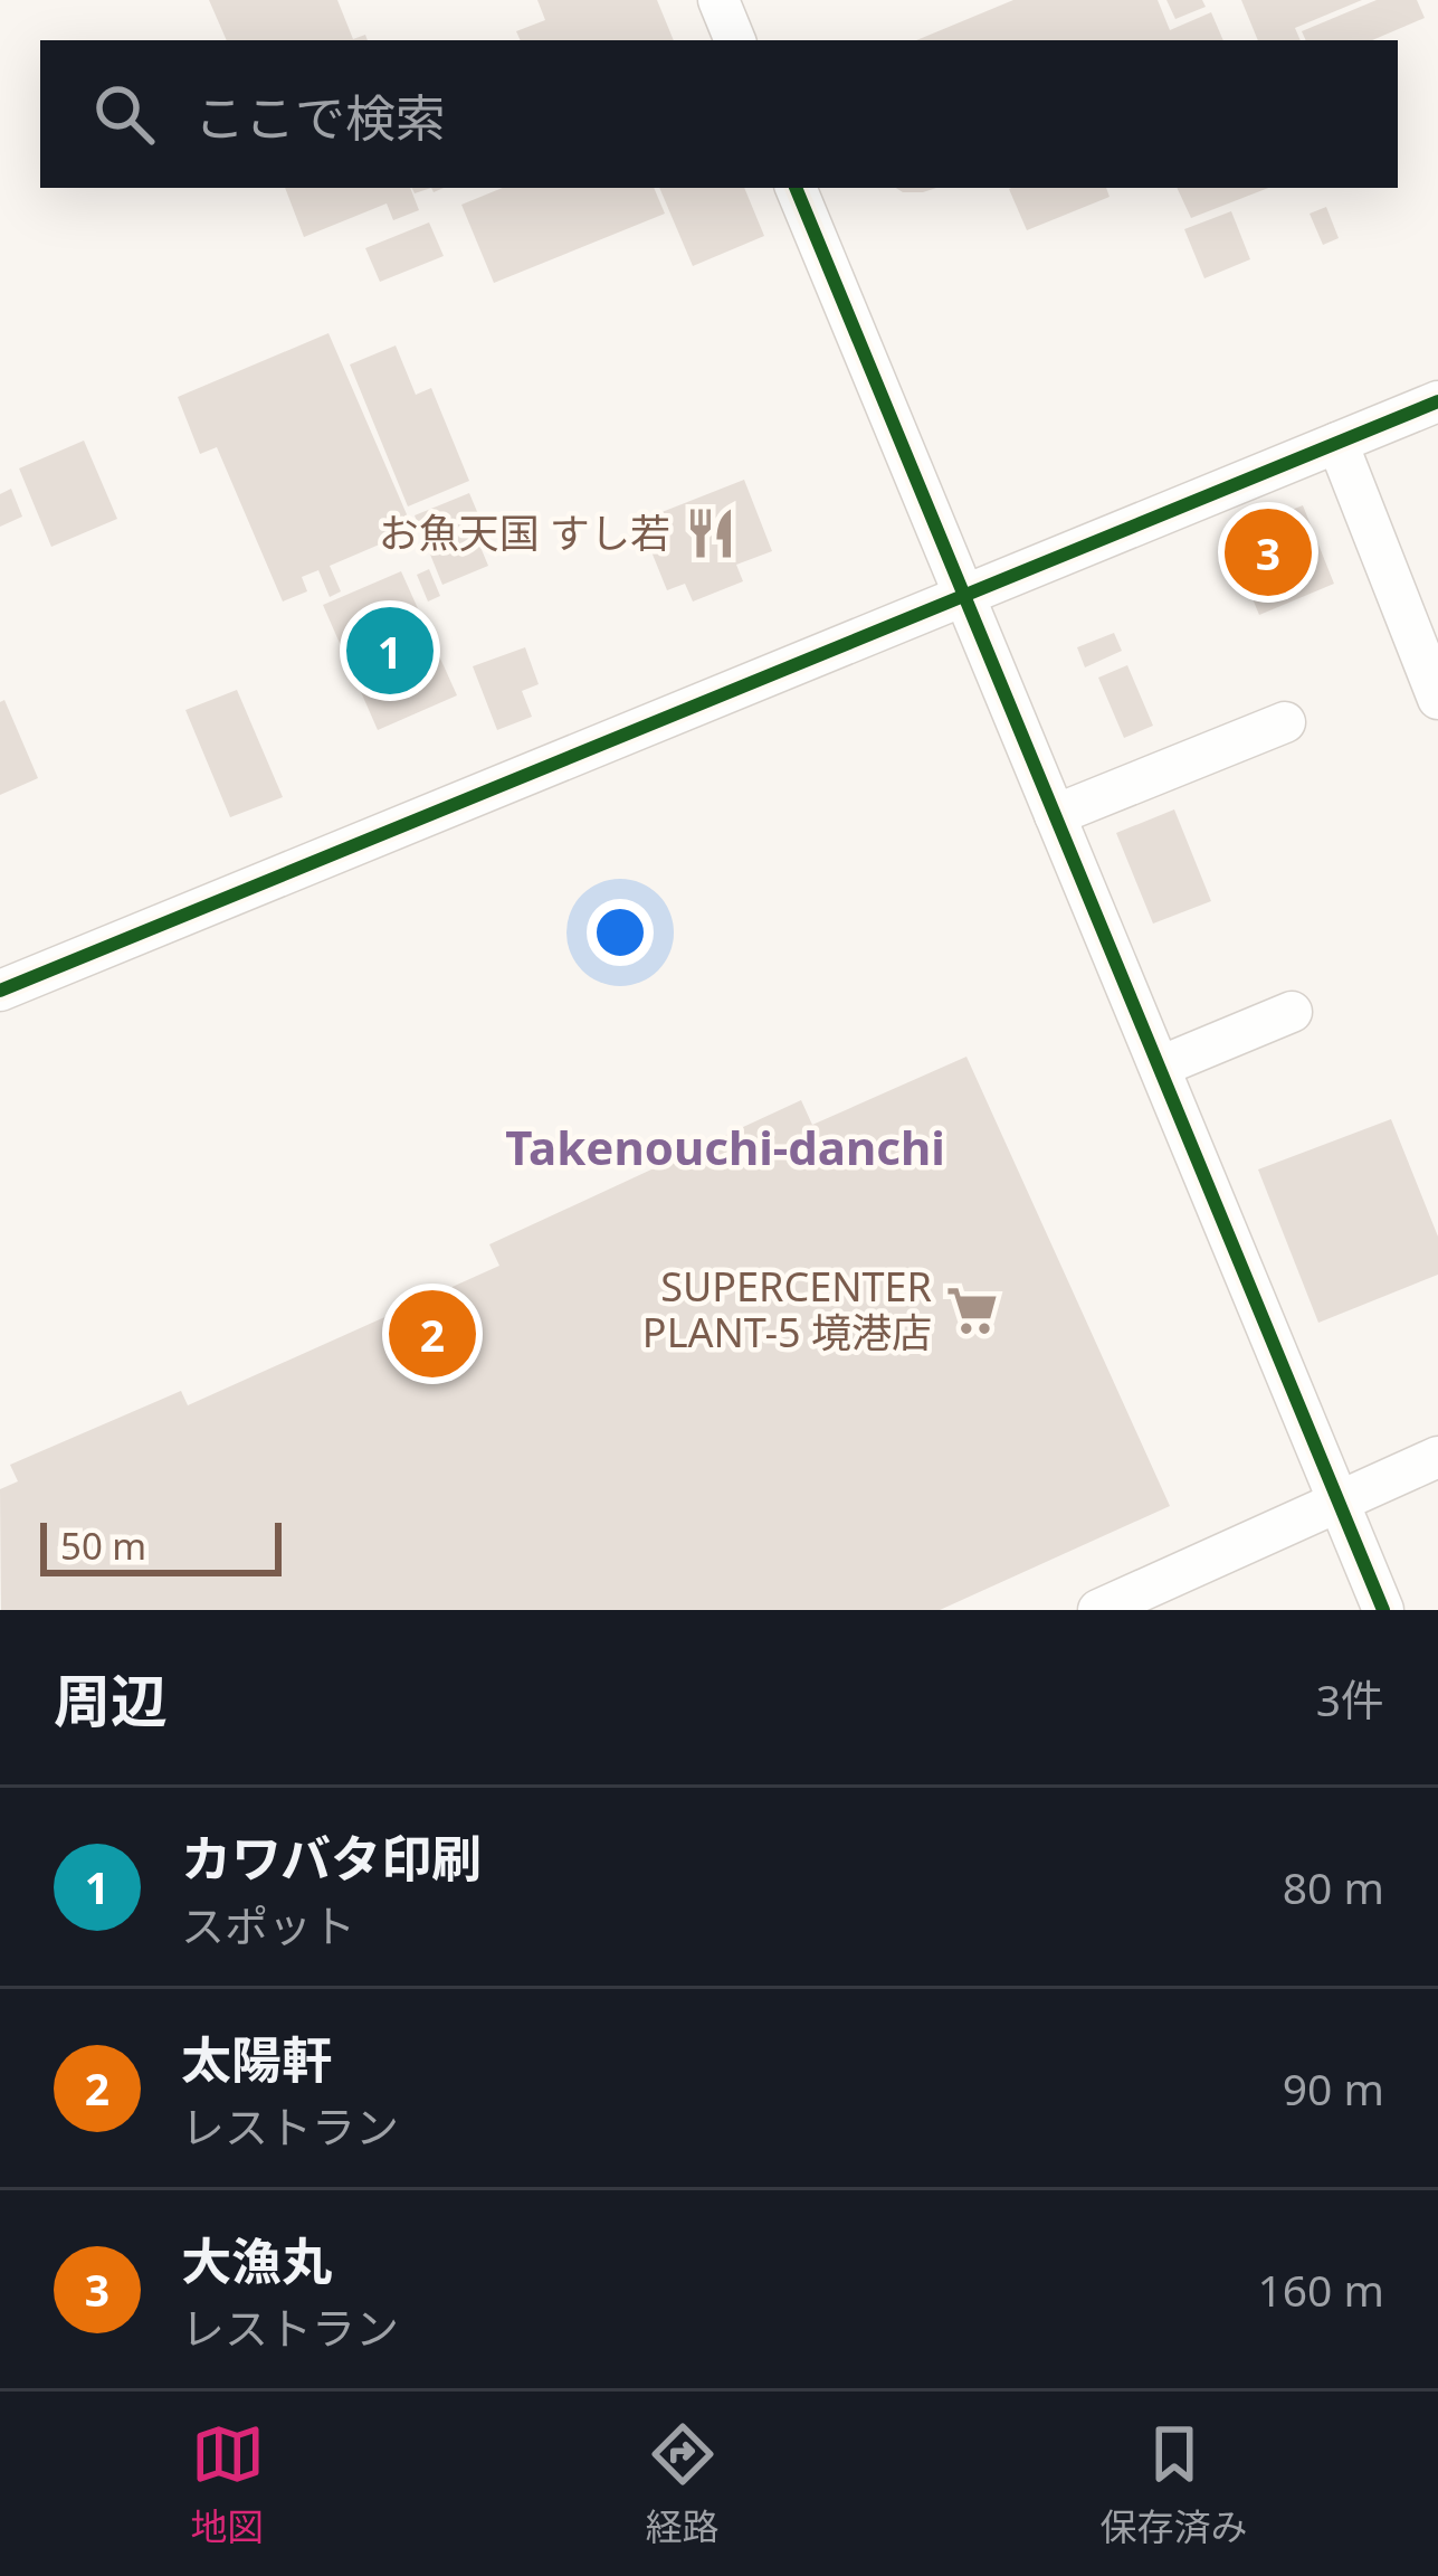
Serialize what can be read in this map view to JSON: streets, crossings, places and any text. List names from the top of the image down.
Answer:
{
  "districts": ["Takenouchi-danchi"],
  "places": {
    "restaurant": ["お魚天国 すし若"],
    "supermarket": ["SUPERCENTER PLANT-5 境港店"]
  },
  "scale_bar": "50 m",
  "page": {
    "search": "ここで検索",
    "pins": ["3", "1", "2"],
    "scale": "50 m",
    "heading": ["周辺", "3件"],
    "list": [
      {
        "mark": "1",
        "name": "カワバタ印刷",
        "note": "スポット",
        "value": "80 m"
      },
      {
        "mark": "2",
        "name": "太陽軒",
        "note": "レストラン",
        "value": "90 m"
      },
      {
        "mark": "3",
        "name": "大漁丸",
        "note": "レストラン",
        "value": "160 m"
      }
    ],
    "nav": ["地図", "経路", "保存済み"]
  }
}
